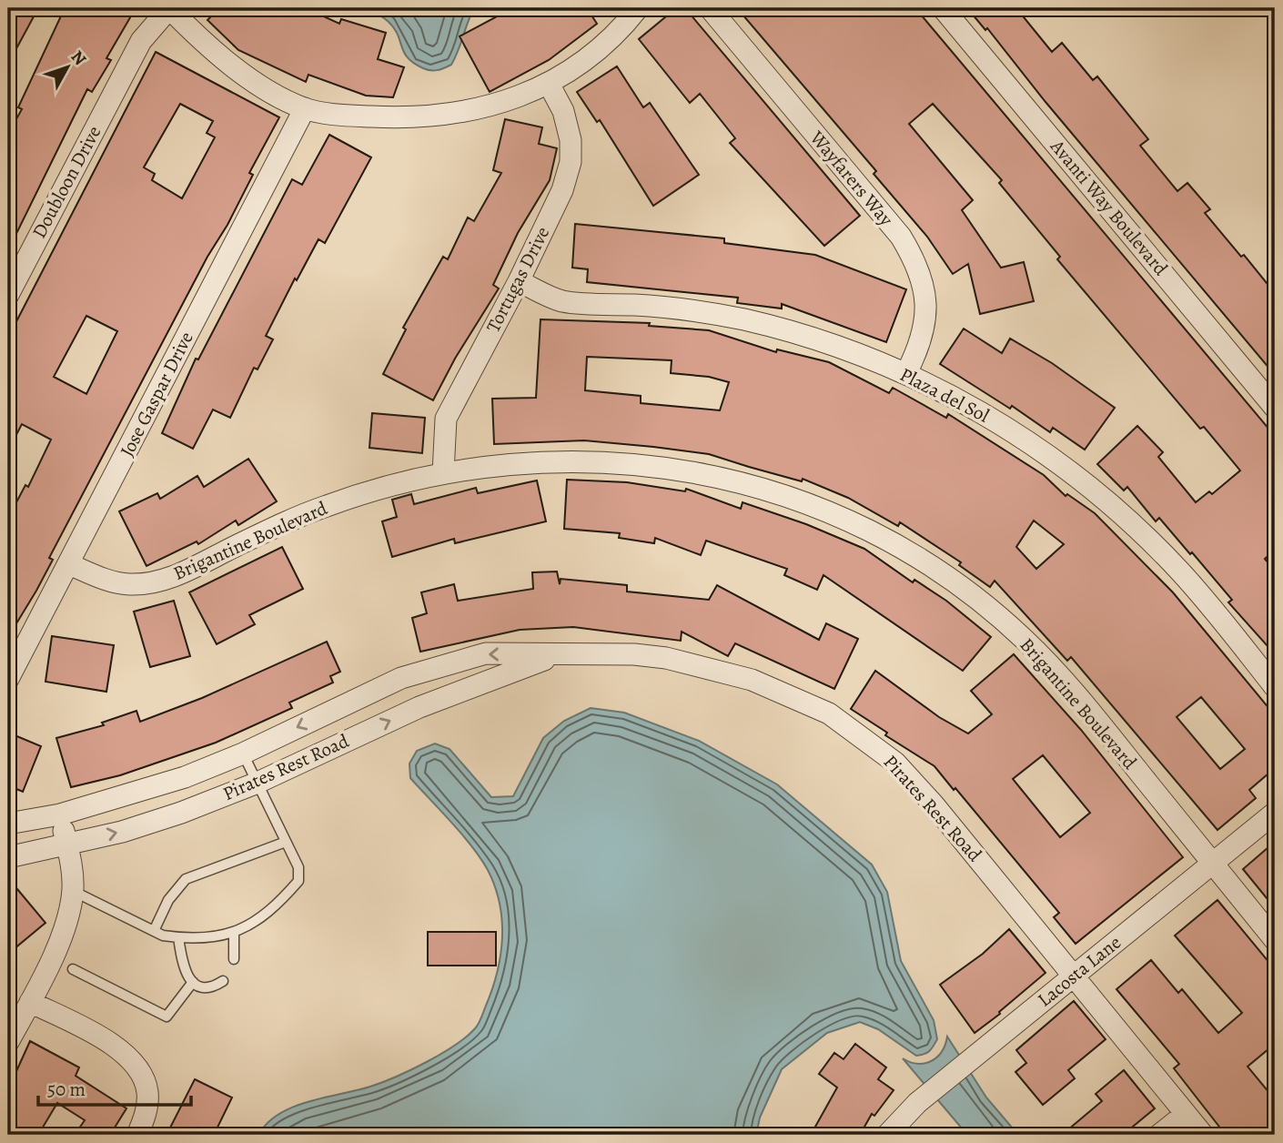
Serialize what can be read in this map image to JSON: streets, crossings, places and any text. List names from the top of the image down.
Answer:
{
  "streets": {
    "street": [
      "Wayfarers Way",
      "Doubloon Drive",
      "Avanti Way Boulevard",
      "Tortugas Drive",
      "Jose Gaspar Drive",
      "Plaza del Sol",
      "Brigantine Boulevard",
      "Pirates Rest Road",
      "Lacosta Lane"
    ]
  },
  "crossings": [
    ["Wayfarers Way", "Plaza del Sol"],
    ["Tortugas Drive", "Plaza del Sol"],
    ["Tortugas Drive", "Brigantine Boulevard"],
    ["Jose Gaspar Drive", "Brigantine Boulevard"],
    ["Brigantine Boulevard", "Lacosta Lane"],
    ["Pirates Rest Road", "Lacosta Lane"]
  ],
  "scale_bar": "50 m",
  "north": "top right"
}
